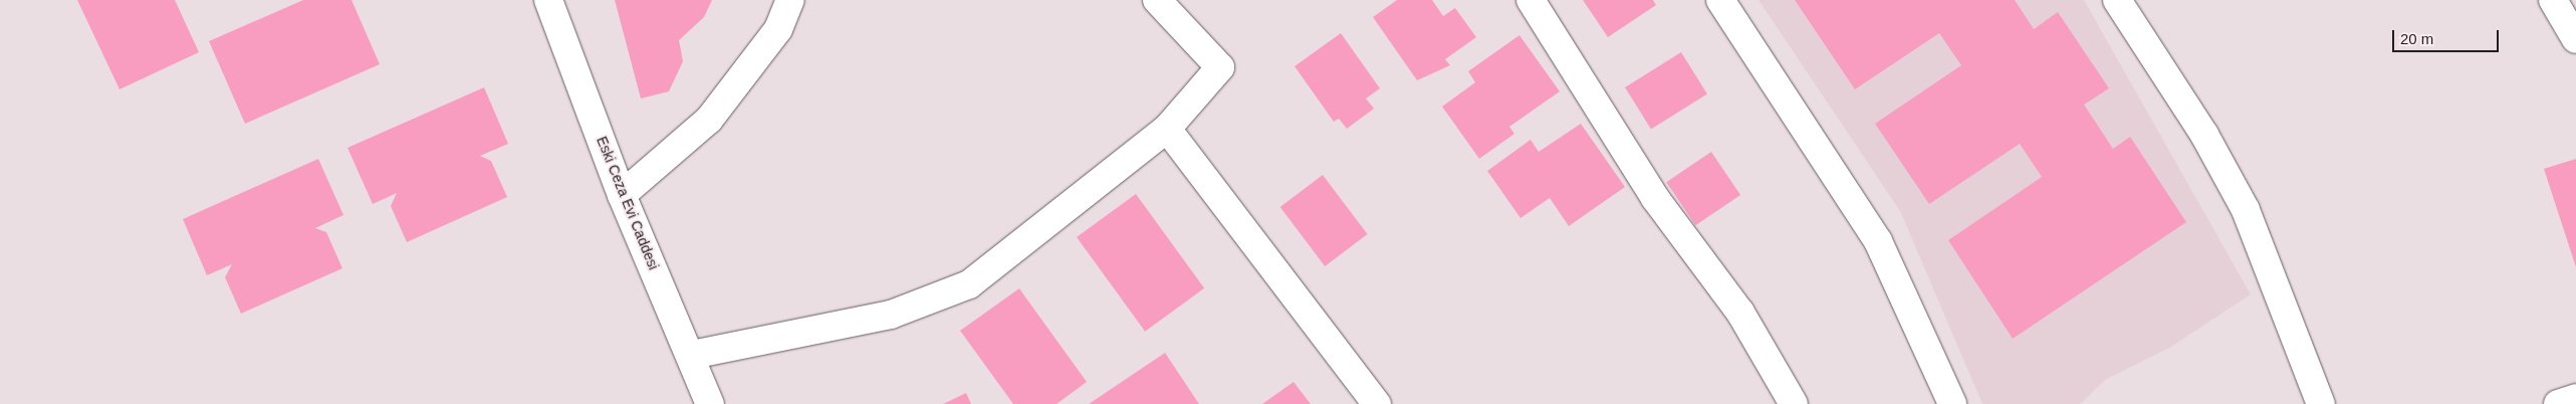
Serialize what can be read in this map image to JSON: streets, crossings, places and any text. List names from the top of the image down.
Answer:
{
  "streets": {
    "street": ["Eski Ceza Evi Caddesi"]
  },
  "scale_bar": "20 m"
}
